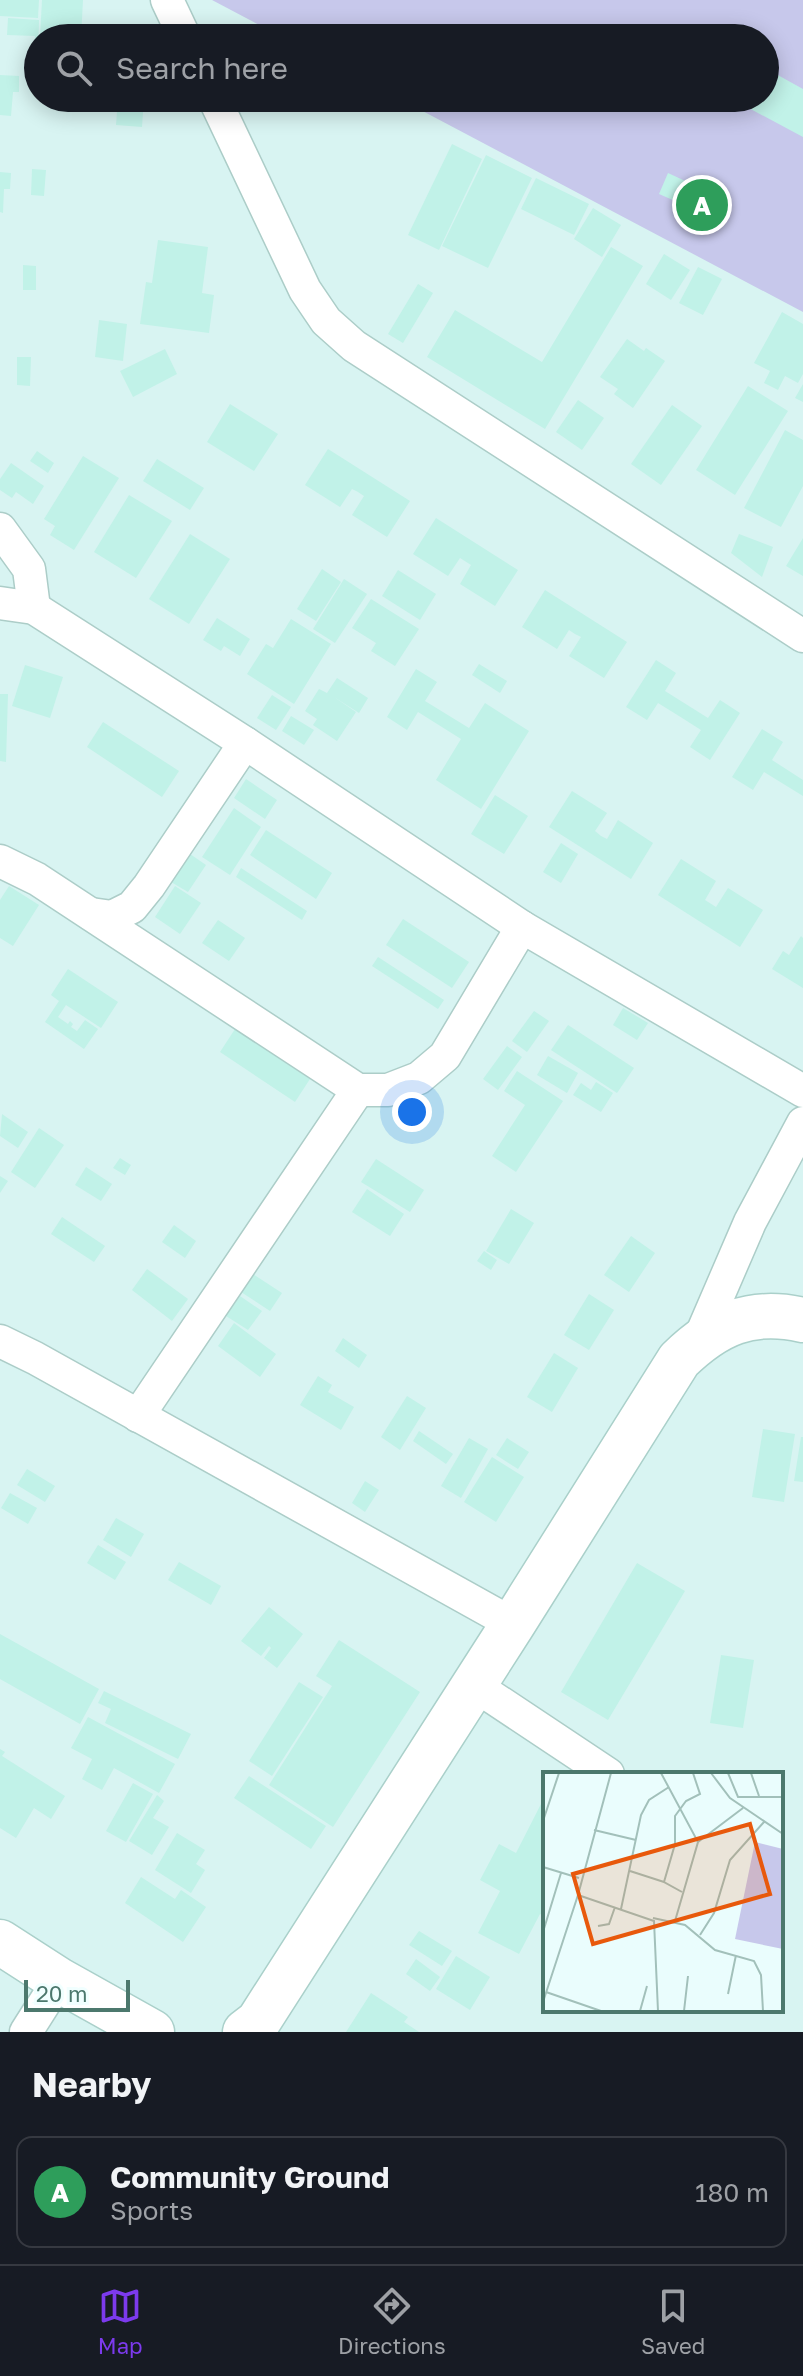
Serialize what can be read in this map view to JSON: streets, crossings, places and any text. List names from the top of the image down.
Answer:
{
  "scale_bar": "20 m",
  "page": {
    "search": "Search here",
    "pins": "A",
    "scale": "20 m",
    "heading": "Nearby",
    "list": [
      {
        "mark": "A",
        "name": "Community Ground",
        "note": "Sports",
        "value": "180 m"
      }
    ],
    "nav": ["Map", "Directions", "Saved"]
  }
}
